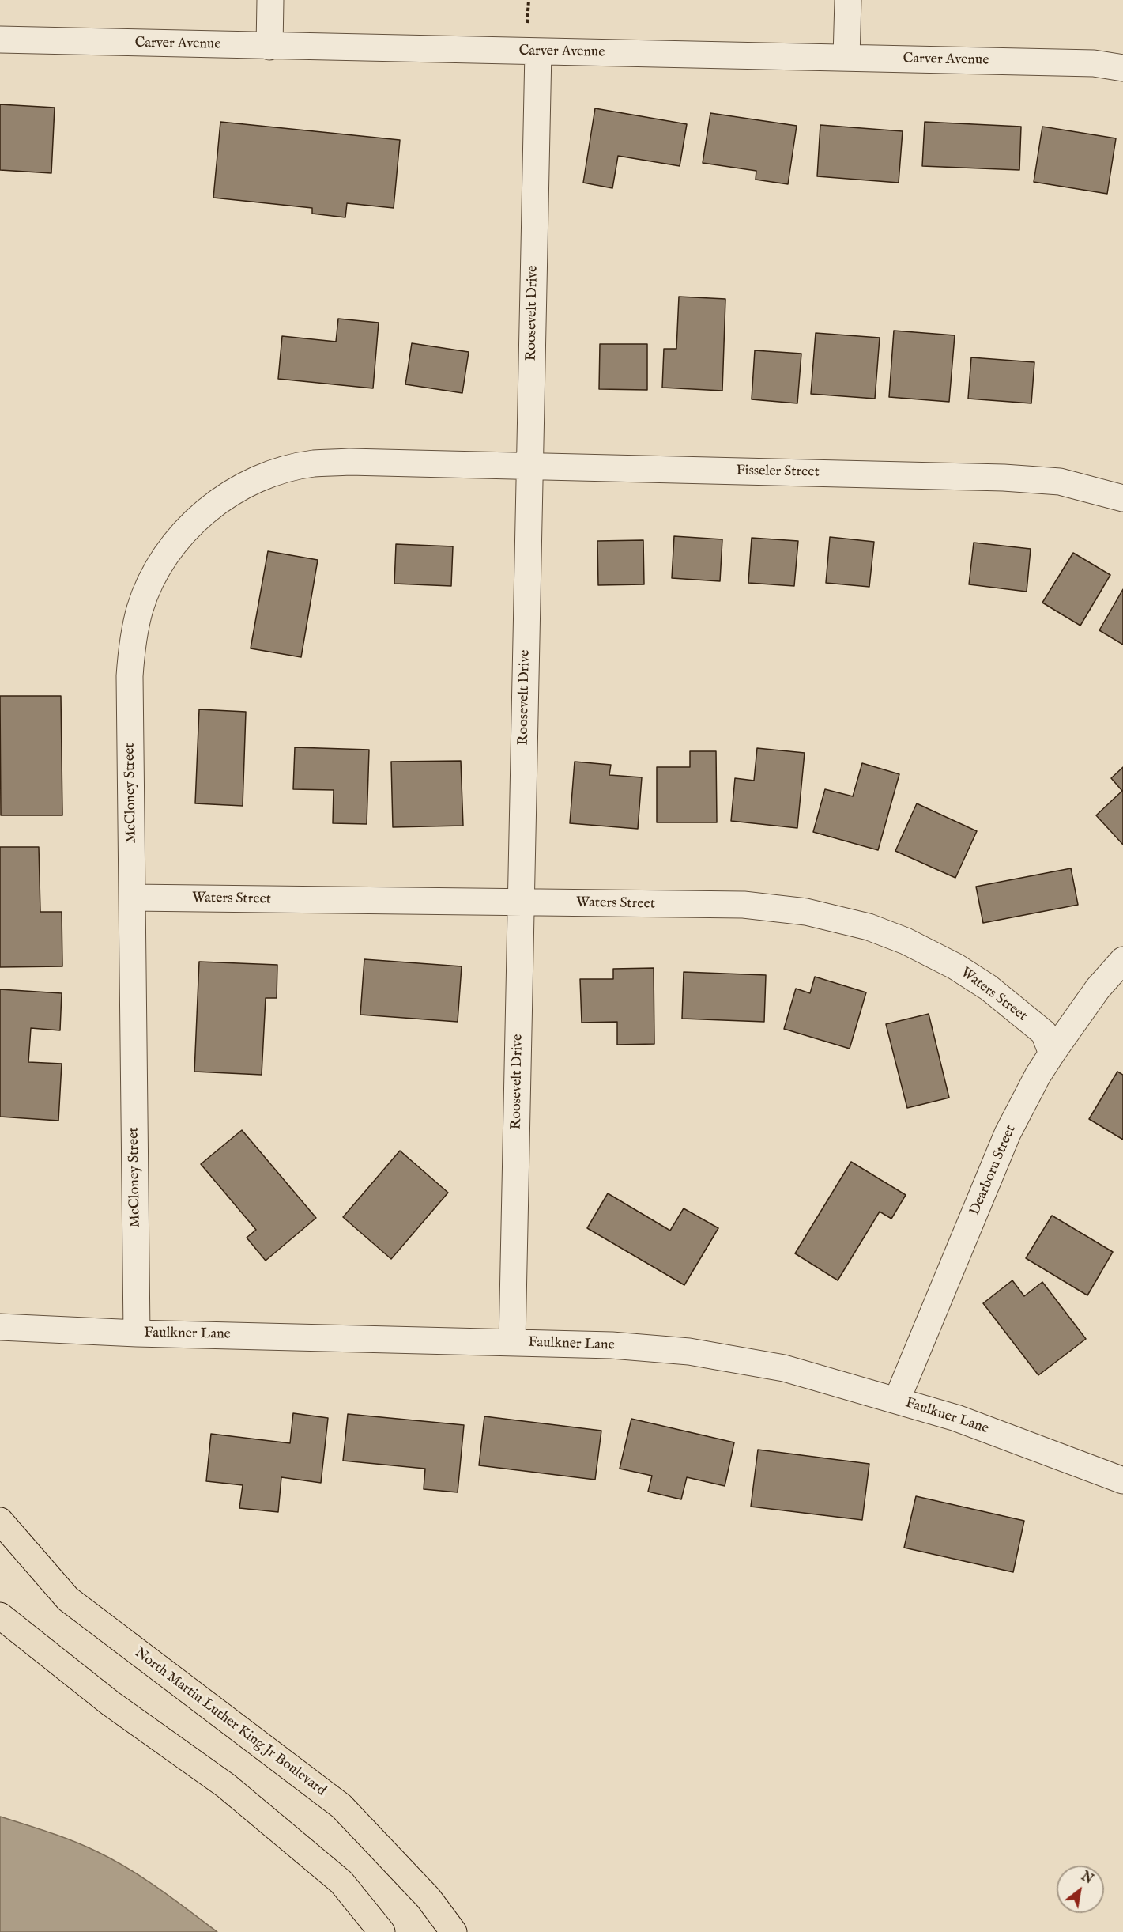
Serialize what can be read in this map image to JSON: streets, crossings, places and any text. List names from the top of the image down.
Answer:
{
  "streets": {
    "main road": ["North Martin Luther King Jr Boulevard"],
    "street": [
      "Carver Avenue",
      "Roosevelt Drive",
      "Fisseler Street",
      "McCloney Street",
      "Waters Street",
      "Dearborn Street",
      "Faulkner Lane"
    ]
  },
  "crossings": [
    ["Carver Avenue", "Roosevelt Drive"],
    ["Roosevelt Drive", "Fisseler Street"],
    ["Roosevelt Drive", "Waters Street"],
    ["Roosevelt Drive", "Faulkner Lane"],
    ["Fisseler Street", "McCloney Street"],
    ["McCloney Street", "Waters Street"],
    ["McCloney Street", "Faulkner Lane"],
    ["Waters Street", "Dearborn Street"],
    ["Dearborn Street", "Faulkner Lane"]
  ],
  "north": "top right"
}
